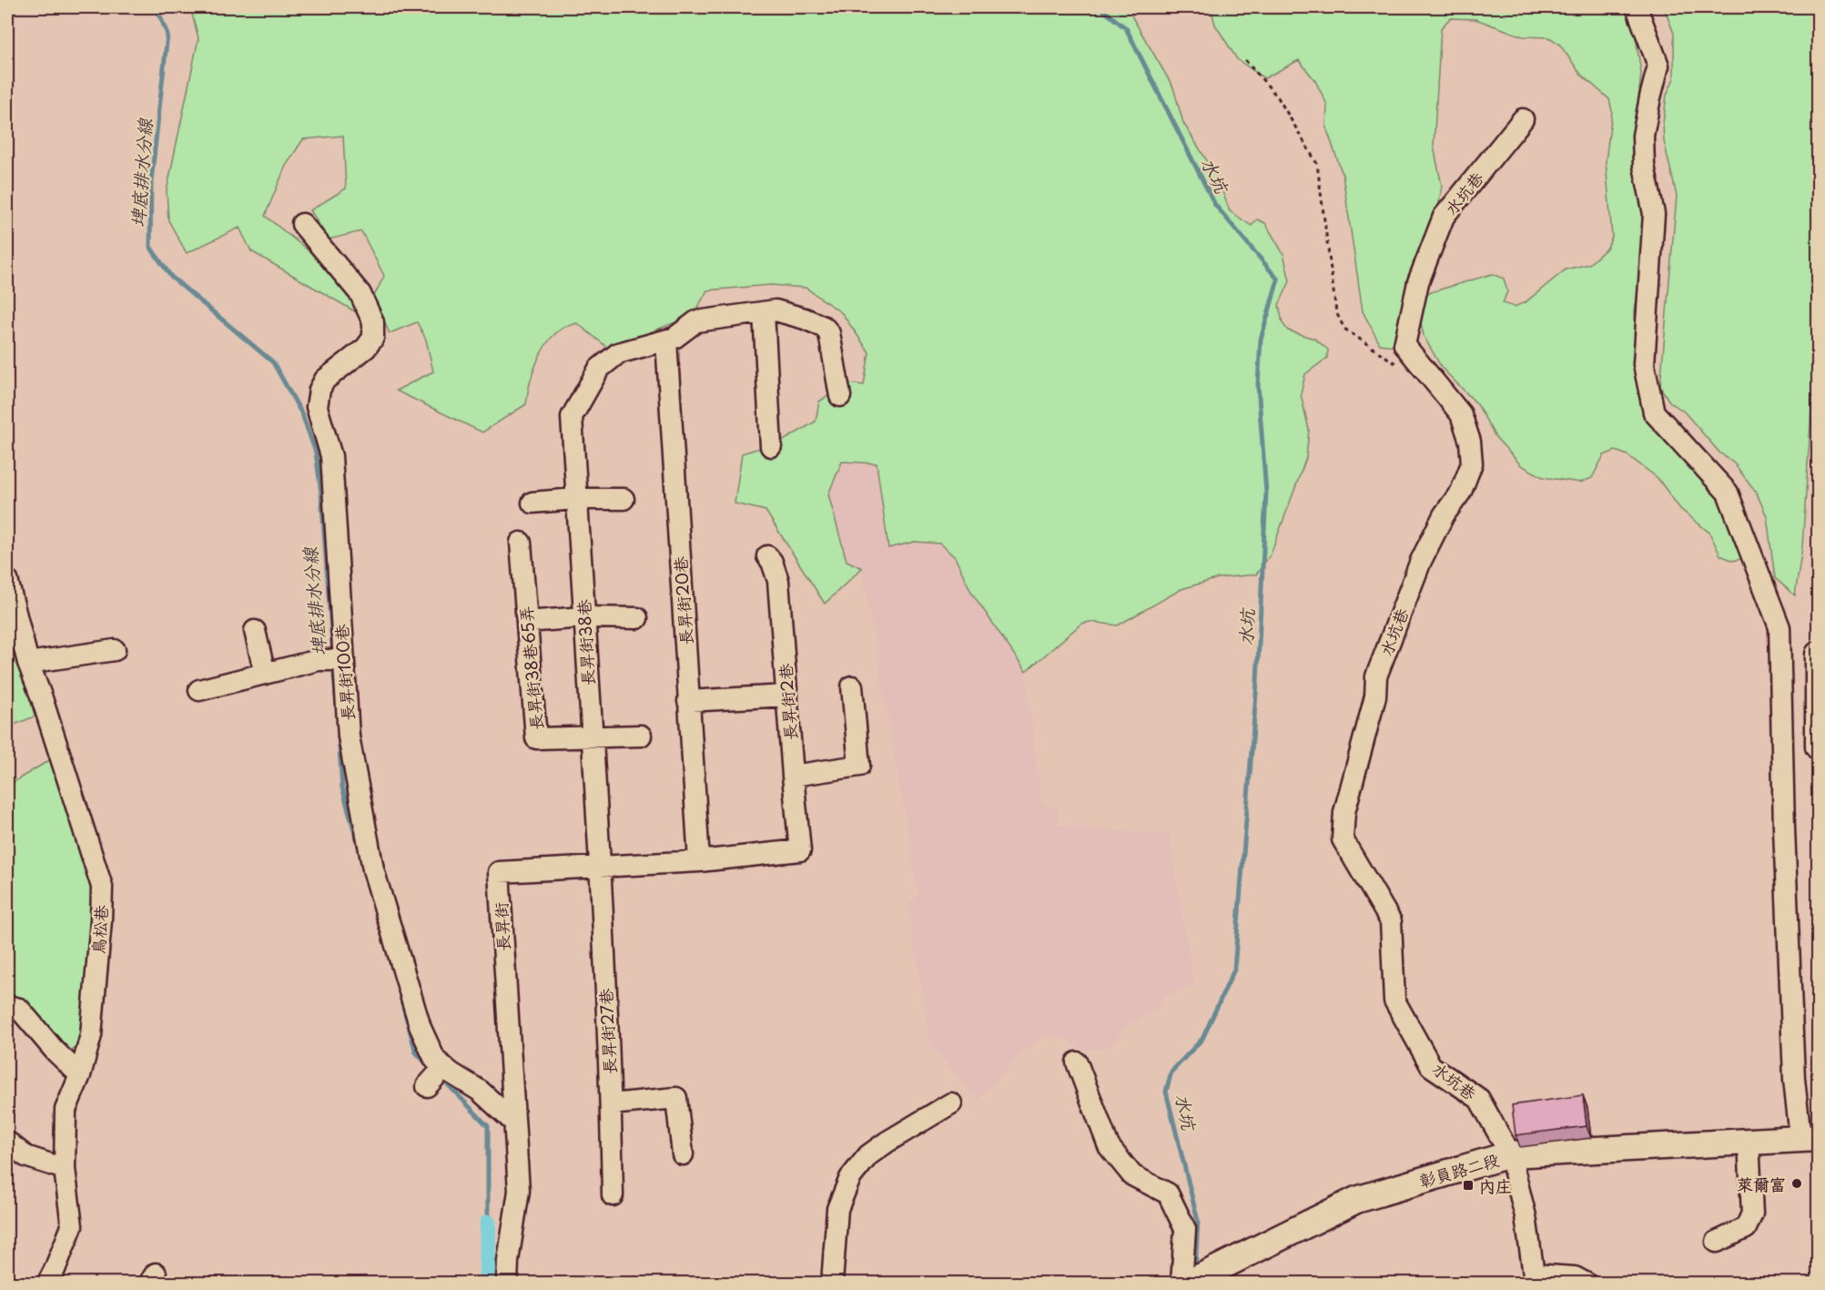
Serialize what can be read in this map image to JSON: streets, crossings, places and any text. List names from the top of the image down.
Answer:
{
  "streets": {
    "main road": ["彰員路二段"],
    "lane": [
      "水坑巷",
      "長昇街20巷",
      "長昇街38巷",
      "長昇街38巷65弄",
      "長昇街100巷",
      "長昇街2巷",
      "長昇街",
      "鳥松巷",
      "長昇街27巷"
    ]
  },
  "crossings": [
    ["水坑巷", "彰員路二段"],
    ["長昇街20巷", "長昇街38巷"],
    ["長昇街20巷", "長昇街"],
    ["長昇街38巷", "長昇街38巷65弄"],
    ["長昇街38巷", "長昇街"],
    ["長昇街38巷", "長昇街27巷"],
    ["長昇街100巷", "長昇街"],
    ["長昇街2巷", "長昇街"],
    ["長昇街", "長昇街27巷"]
  ],
  "water": ["埤底排水分線", "水坑"],
  "places": {
    "other": ["萊爾富"],
    "transit": ["內庄"]
  }
}
